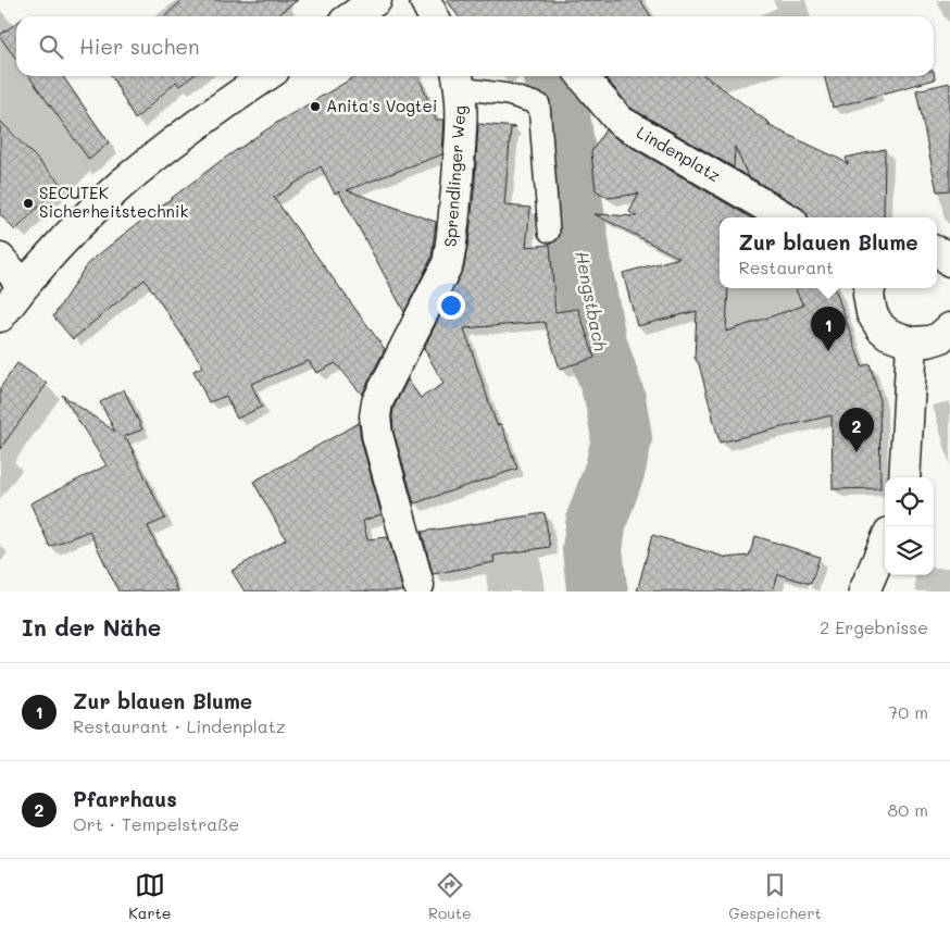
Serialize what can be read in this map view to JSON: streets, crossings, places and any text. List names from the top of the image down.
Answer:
{
  "streets": {
    "street": ["Lindenplatz", "Sprendlinger Weg"]
  },
  "water": ["Hengstbach"],
  "places": ["Anita's Vogtei", "SECUTEK Sicherheitstechnik"],
  "page": {
    "search": "Hier suchen",
    "popup": ["Zur blauen Blume", "Restaurant"],
    "pins": ["1", "2"],
    "heading": ["In der Nähe", "2 Ergebnisse"],
    "list": [
      {
        "mark": "1",
        "name": "Zur blauen Blume",
        "note": "Restaurant · Lindenplatz",
        "value": "70 m"
      },
      {
        "mark": "2",
        "name": "Pfarrhaus",
        "note": "Ort · Tempelstraße",
        "value": "80 m"
      }
    ],
    "nav": ["Karte", "Route", "Gespeichert"]
  }
}
